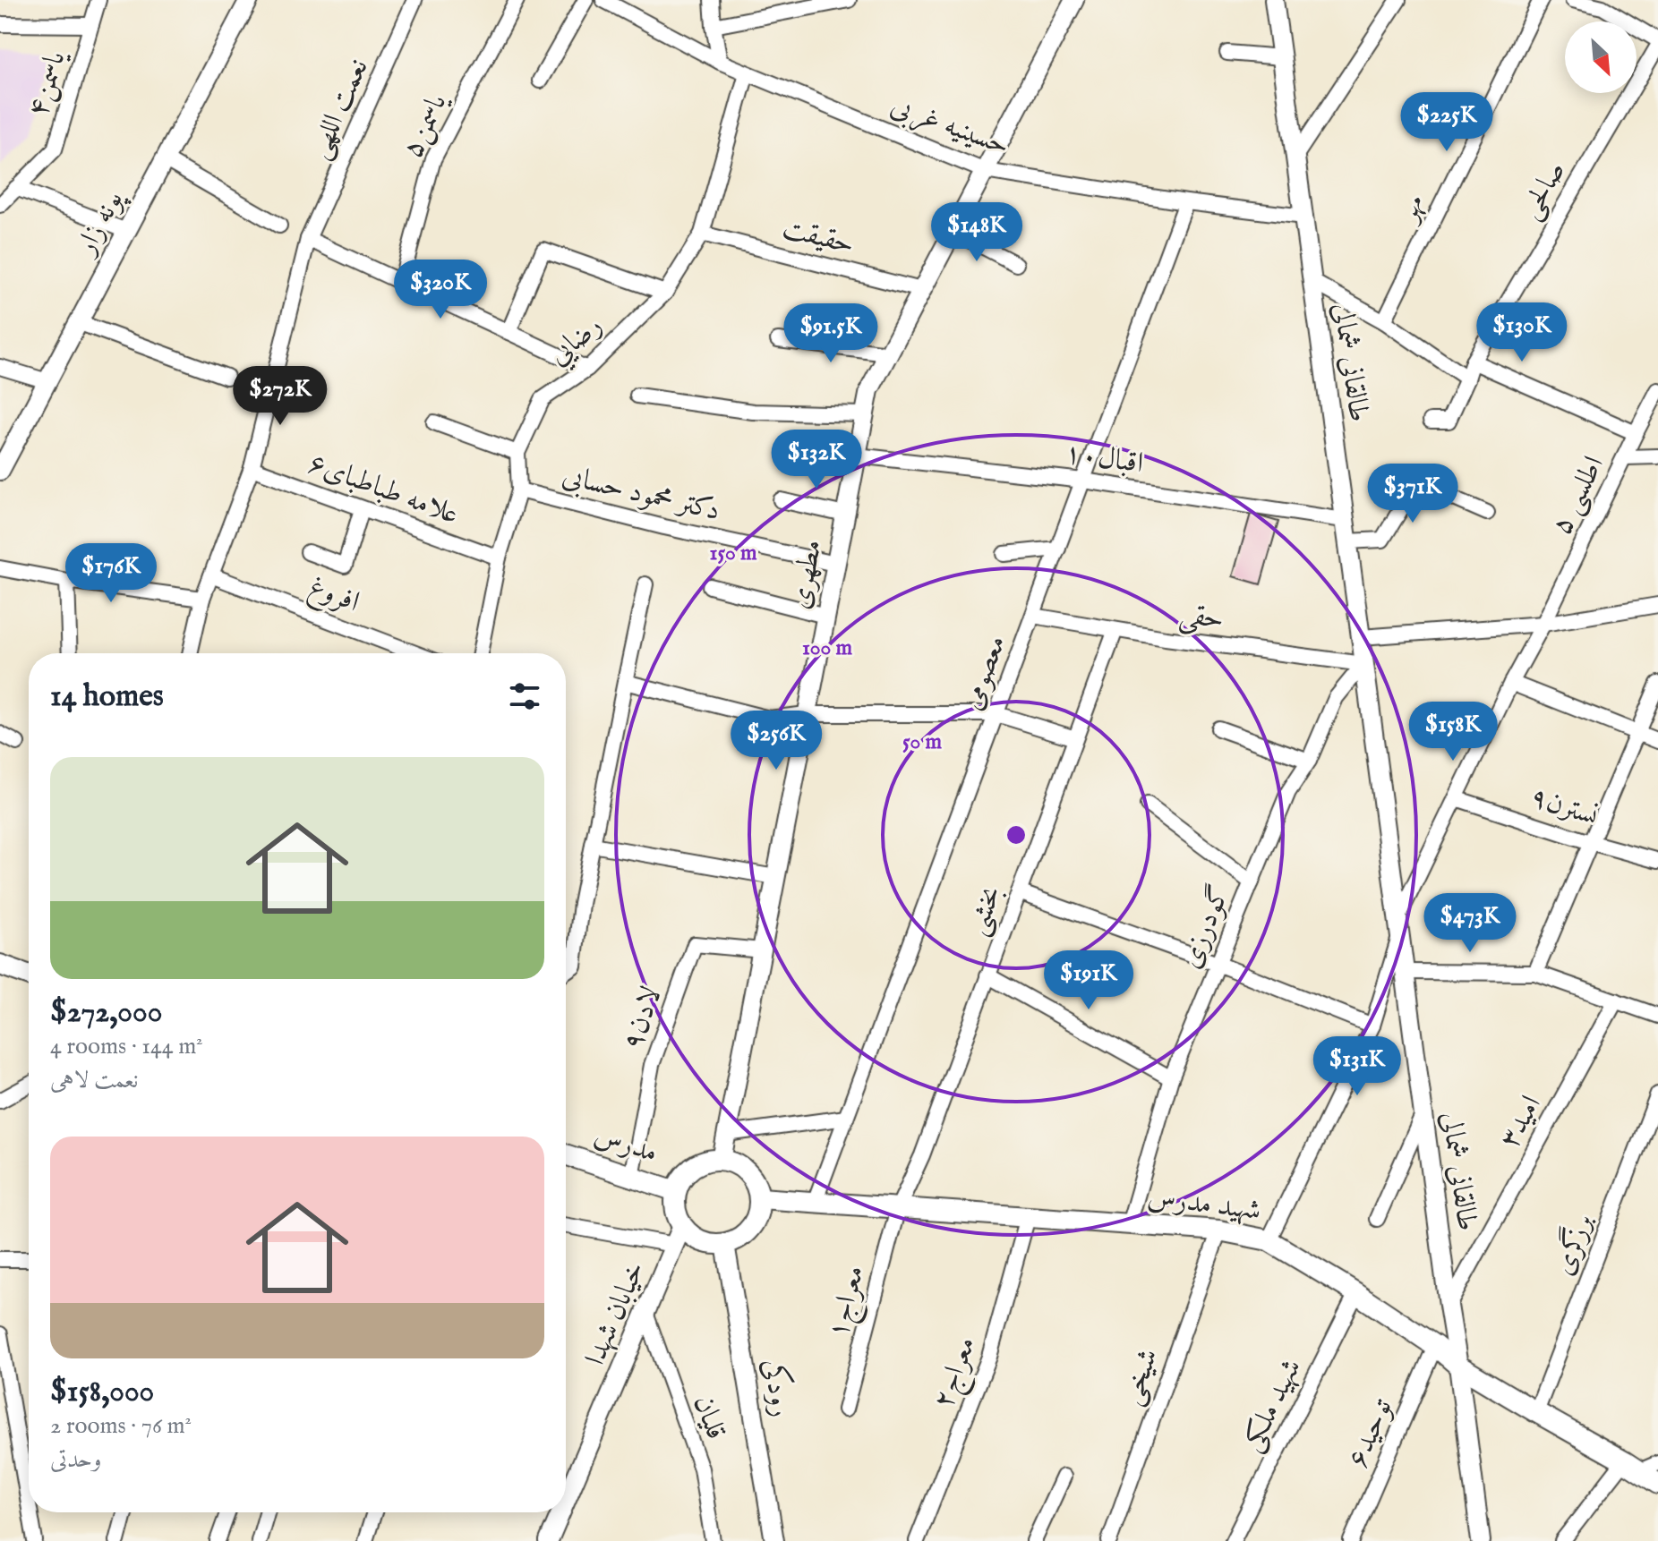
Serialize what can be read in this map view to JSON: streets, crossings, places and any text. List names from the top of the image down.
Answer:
{
  "streets": {
    "main road": ["مدرس", "شهید مدرس"],
    "street": [
      "یاسمن۴",
      "نعمت اللهی",
      "یاسمن۵",
      "حسینیه غربی",
      "صالحی",
      "مهر",
      "پونه زار",
      "حقیقت",
      "رضایي",
      "طالقانی شمالی",
      "اقبال۱۰",
      "علامه طباطبای۶",
      "دکتر محمود حسابی",
      "اطلسی ۵",
      "مطهری",
      "افروغ",
      "حقی",
      "معصومی",
      "نسترن۹",
      "بخشی",
      "گودرزی",
      "لادن۹",
      "امید۳",
      "برزگری",
      "معراج۱",
      "خیابان شهدا",
      "معراج۲",
      "شیخی",
      "رودکی",
      "شهید ملکی",
      "قلیان",
      "توحید۶"
    ]
  },
  "crossings": [
    ["نعمت اللهی", "علامه طباطبای۶"],
    ["نعمت اللهی", "افروغ"],
    ["حسینیه غربی", "رضایي"],
    ["حسینیه غربی", "طالقانی شمالی"],
    ["حسینیه غربی", "مطهری"],
    ["حسینیه غربی", "معصومی"],
    ["حقیقت", "رضایي"],
    ["حقیقت", "مطهری"],
    ["رضایي", "علامه طباطبای۶"],
    ["رضایي", "دکتر محمود حسابی"],
    ["طالقانی شمالی", "اقبال۱۰"],
    ["طالقانی شمالی", "اطلسی ۵"],
    ["طالقانی شمالی", "حقی"],
    ["طالقانی شمالی", "گودرزی"],
    ["طالقانی شمالی", "امید۳"],
    ["طالقانی شمالی", "شهید مدرس"],
    ["اقبال۱۰", "مطهری"],
    ["اقبال۱۰", "معصومی"],
    ["دکتر محمود حسابی", "مطهری"],
    ["اطلسی ۵", "نسترن۹"],
    ["اطلسی ۵", "شهید مدرس"],
    ["مطهری", "لادن۹"],
    ["مطهری", "مدرس"],
    ["مطهری", "شهید مدرس"],
    ["مطهری", "خیابان شهدا"],
    ["مطهری", "رودکی"],
    ["حقی", "معصومی"],
    ["حقی", "بخشی"],
    ["حقی", "گودرزی"],
    ["معصومی", "شهید مدرس"],
    ["بخشی", "شهید مدرس"],
    ["بخشی", "معراج۱"],
    ["گودرزی", "شهید مدرس"],
    ["لادن۹", "مدرس"],
    ["مدرس", "شهید مدرس"],
    ["مدرس", "خیابان شهدا"],
    ["مدرس", "رودکی"],
    ["شهید مدرس", "برزگری"],
    ["شهید مدرس", "معراج۱"],
    ["شهید مدرس", "خیابان شهدا"],
    ["شهید مدرس", "معراج۲"],
    ["شهید مدرس", "شیخی"],
    ["شهید مدرس", "رودکی"],
    ["شهید مدرس", "شهید ملکی"],
    ["شهید مدرس", "توحید۶"],
    ["خیابان شهدا", "رودکی"],
    ["خیابان شهدا", "قلیان"]
  ],
  "north": "bottom right",
  "page": {
    "price": [
      "$225K",
      "$148K",
      "$320K",
      "$130K",
      "$91.5K",
      "$272K",
      "$132K",
      "$371K",
      "$176K",
      "$158K",
      "$256K",
      "$473K",
      "$191K",
      "$131K"
    ],
    "heading": "14 homes",
    "list": [
      {
        "name": "$272,000",
        "note": "4 rooms · 144 m² · نعمت لاهی"
      },
      {
        "name": "$158,000",
        "note": "2 rooms · 76 m² · وحدتی"
      }
    ]
  },
  "rings": ["150 m", "100 m", "50 m"]
}
